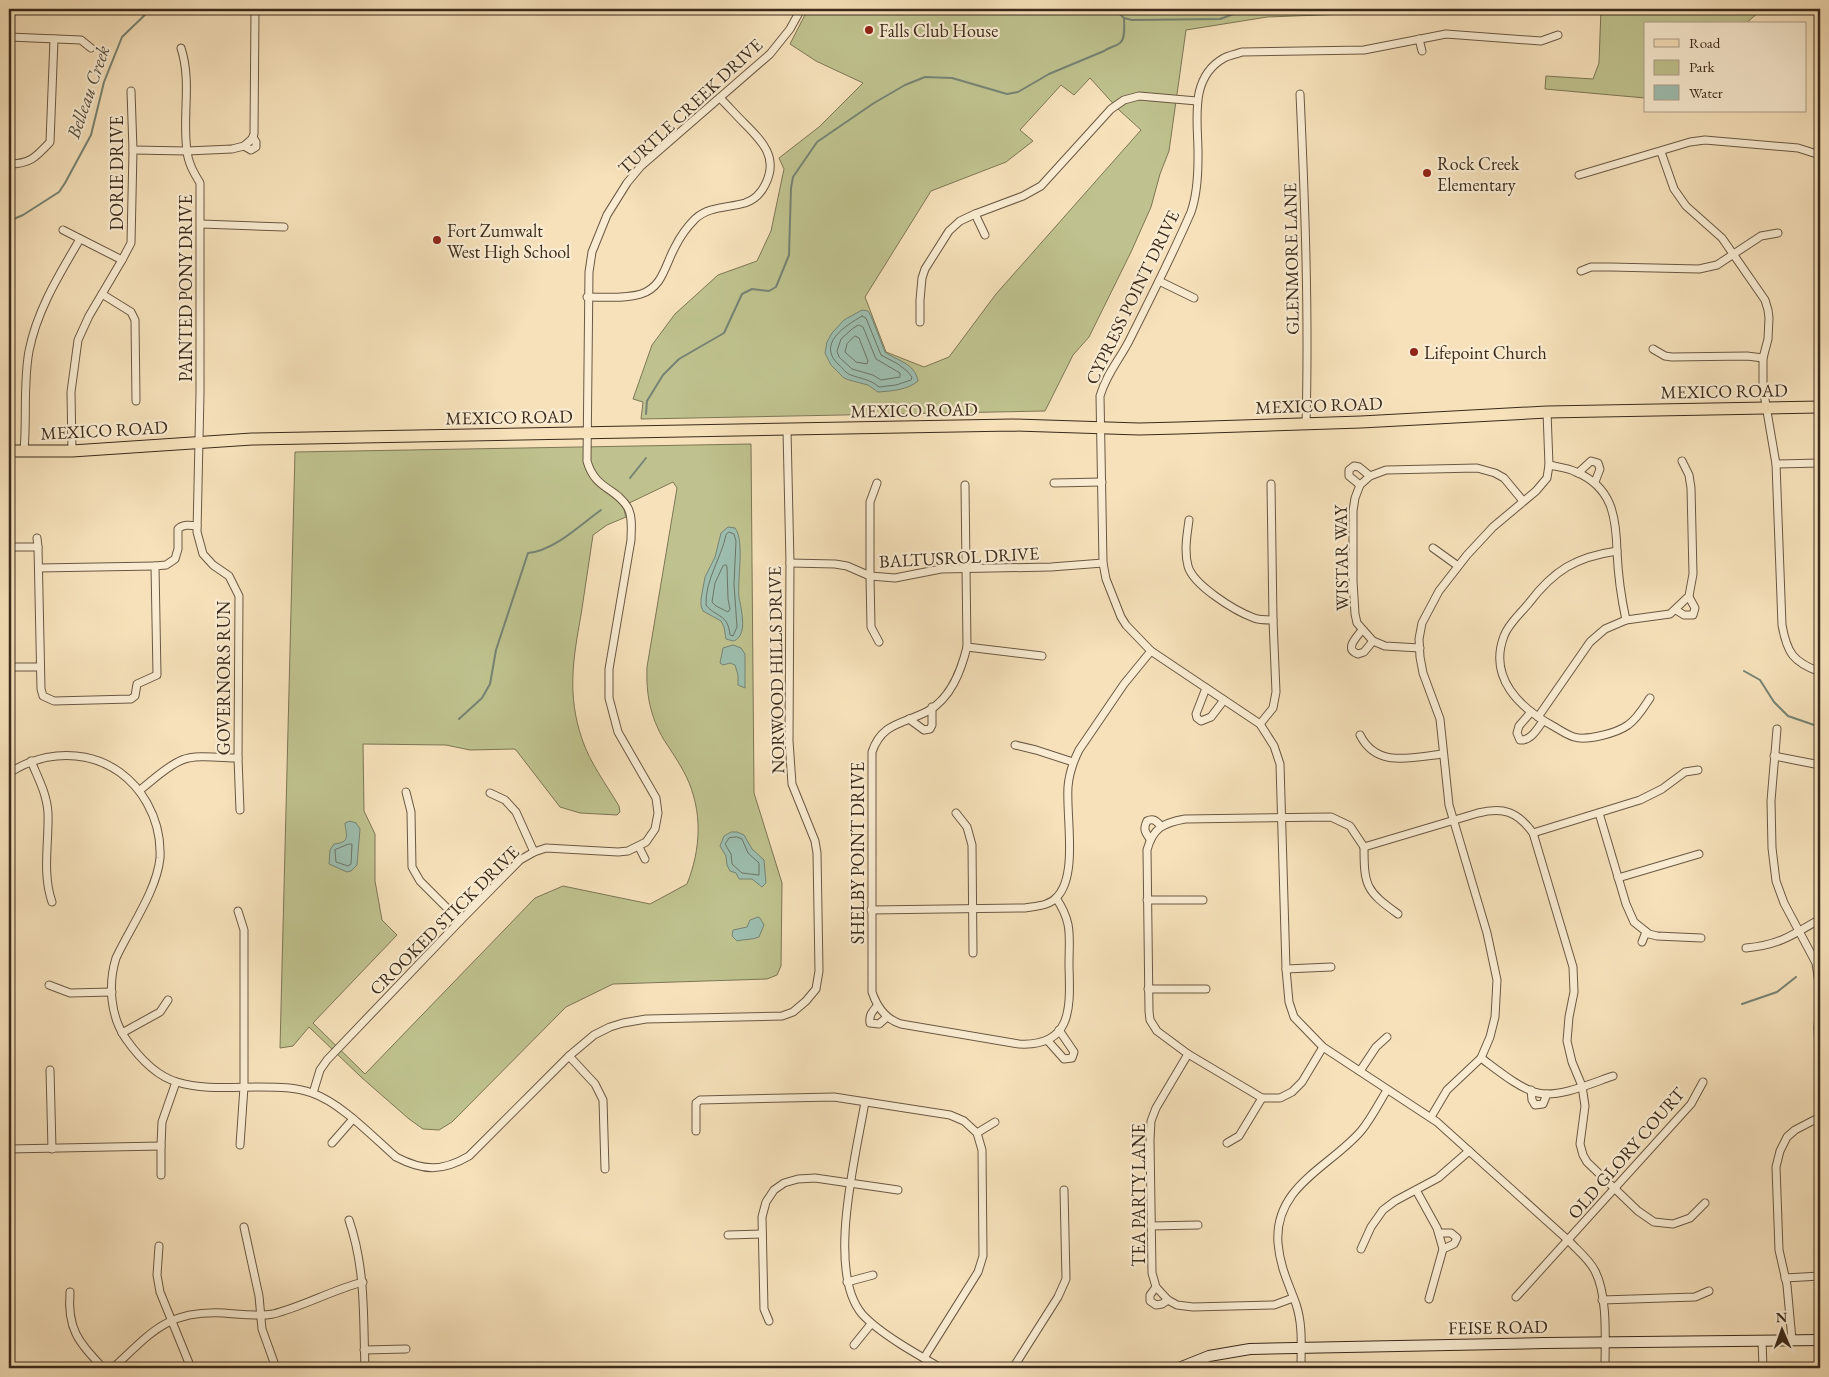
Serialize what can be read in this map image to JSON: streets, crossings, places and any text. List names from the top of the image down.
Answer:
{
  "streets": {
    "main road": ["MEXICO ROAD", "FEISE ROAD"],
    "street": [
      "TURTLE CREEK DRIVE",
      "DORIE DRIVE",
      "GLENMORE LANE",
      "PAINTED PONY DRIVE",
      "CYPRESS POINT DRIVE",
      "BALTUSROL DRIVE",
      "WISTAR WAY",
      "NORWOOD HILLS DRIVE",
      "GOVERNORS RUN",
      "SHELBY POINT DRIVE",
      "CROOKED STICK DRIVE",
      "OLD GLORY COURT",
      "TEA PARTY LANE"
    ]
  },
  "crossings": [
    ["TURTLE CREEK DRIVE", "MEXICO ROAD"],
    ["DORIE DRIVE", "MEXICO ROAD"],
    ["GLENMORE LANE", "MEXICO ROAD"],
    ["PAINTED PONY DRIVE", "MEXICO ROAD"],
    ["PAINTED PONY DRIVE", "GOVERNORS RUN"],
    ["CYPRESS POINT DRIVE", "MEXICO ROAD"],
    ["CYPRESS POINT DRIVE", "BALTUSROL DRIVE"],
    ["MEXICO ROAD", "NORWOOD HILLS DRIVE"],
    ["MEXICO ROAD", "GOVERNORS RUN"],
    ["BALTUSROL DRIVE", "NORWOOD HILLS DRIVE"],
    ["BALTUSROL DRIVE", "SHELBY POINT DRIVE"],
    ["NORWOOD HILLS DRIVE", "CROOKED STICK DRIVE"]
  ],
  "water": ["Belleau Creek"],
  "places": [
    "Falls Club House",
    "Rock Creek Elementary",
    "Fort Zumwalt West High School",
    "Lifepoint Church"
  ],
  "legend": ["Road", "Park", "Water"],
  "north": "top"
}
